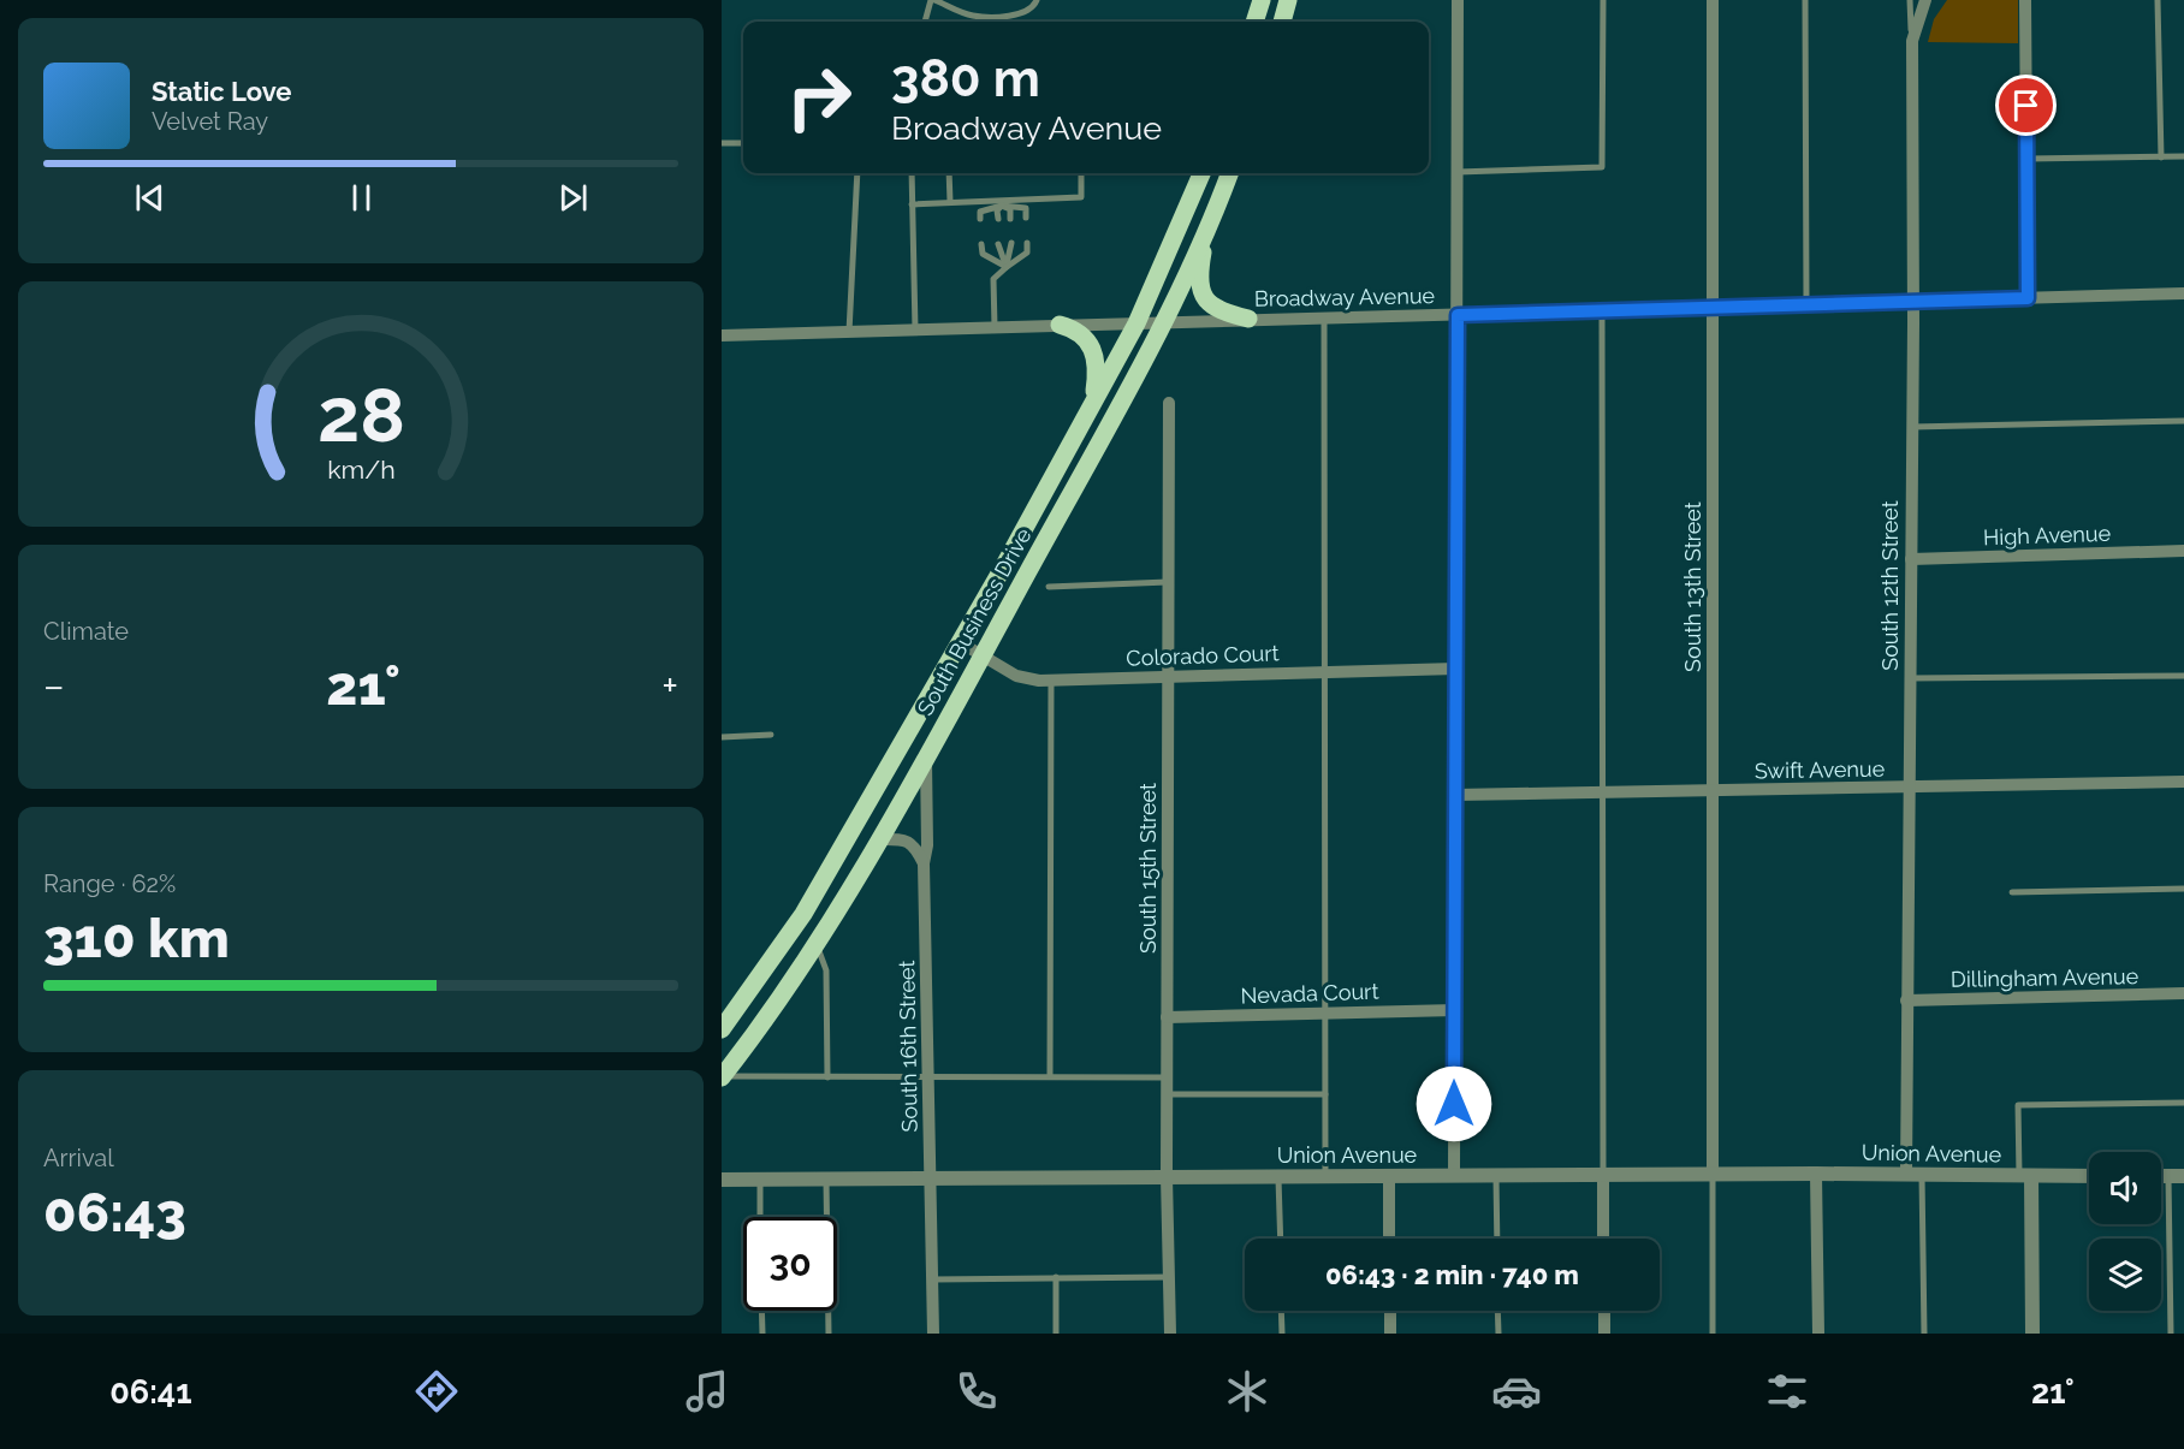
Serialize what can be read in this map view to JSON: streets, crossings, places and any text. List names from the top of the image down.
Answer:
{
  "streets": {
    "main road": ["South Business Drive"],
    "street": [
      "Broadway Avenue",
      "High Avenue",
      "South 12th Street",
      "South 13th Street",
      "Colorado Court",
      "Swift Avenue",
      "South 15th Street",
      "Dillingham Avenue",
      "Nevada Court",
      "South 16th Street",
      "Union Avenue"
    ]
  },
  "crossings": [
    ["Broadway Avenue", "South 12th Street"],
    ["Broadway Avenue", "South 13th Street"],
    ["Broadway Avenue", "South Business Drive"],
    ["High Avenue", "South 12th Street"],
    ["South 12th Street", "Swift Avenue"],
    ["South 12th Street", "Dillingham Avenue"],
    ["South 12th Street", "Union Avenue"],
    ["South 13th Street", "Swift Avenue"],
    ["South 13th Street", "Union Avenue"],
    ["South Business Drive", "Colorado Court"],
    ["South Business Drive", "South 16th Street"],
    ["Colorado Court", "South 15th Street"],
    ["South 15th Street", "Nevada Court"],
    ["South 15th Street", "Union Avenue"],
    ["South 16th Street", "Union Avenue"]
  ],
  "page": {
    "turn": ["380 m", "Broadway Avenue"],
    "song": ["Static Love", "Velvet Ray"],
    "tile": [
      "Climate",
      ["Range · 62%", "310 km"],
      ["Arrival", "06:43"]
    ],
    "heat": ["−", "21°", "+"],
    "limit": "30",
    "trip": "06:43 · 2 min · 740 m",
    "tabs": ["06:41", "21°"],
    "gauge": ["28", "km/h"]
  }
}
